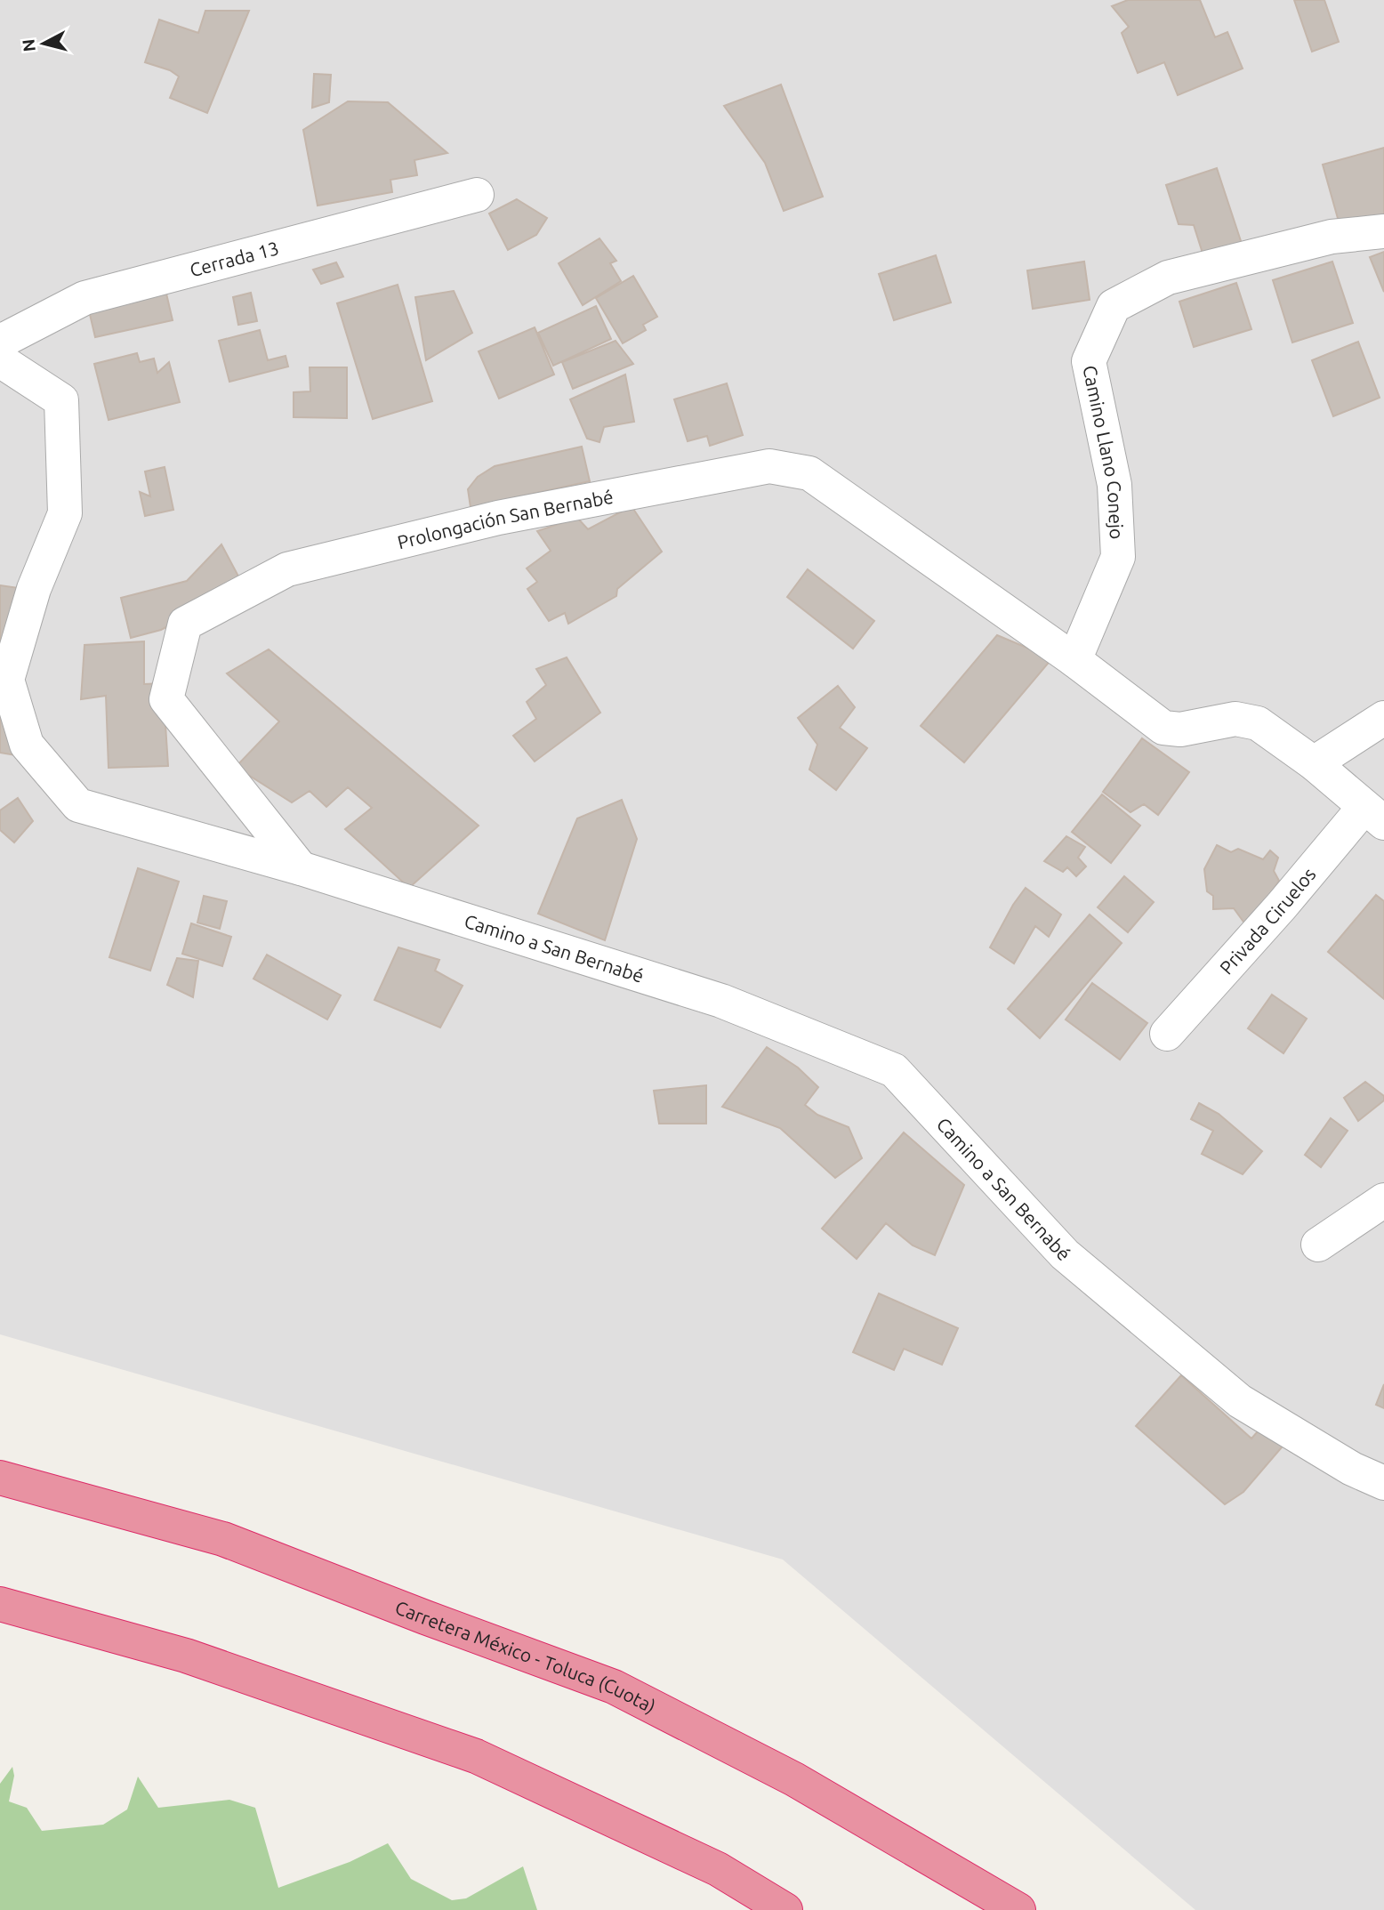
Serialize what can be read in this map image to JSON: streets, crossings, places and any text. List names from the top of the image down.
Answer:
{
  "streets": {
    "highway": ["Carretera México - Toluca (Cuota)"],
    "street": [
      "Cerrada 13",
      "Camino Llano Conejo",
      "Prolongación San Bernabé",
      "Privada Ciruelos",
      "Camino a San Bernabé"
    ]
  },
  "crossings": [
    ["Camino Llano Conejo", "Prolongación San Bernabé"],
    ["Prolongación San Bernabé", "Camino a San Bernabé"]
  ],
  "north": "left"
}
